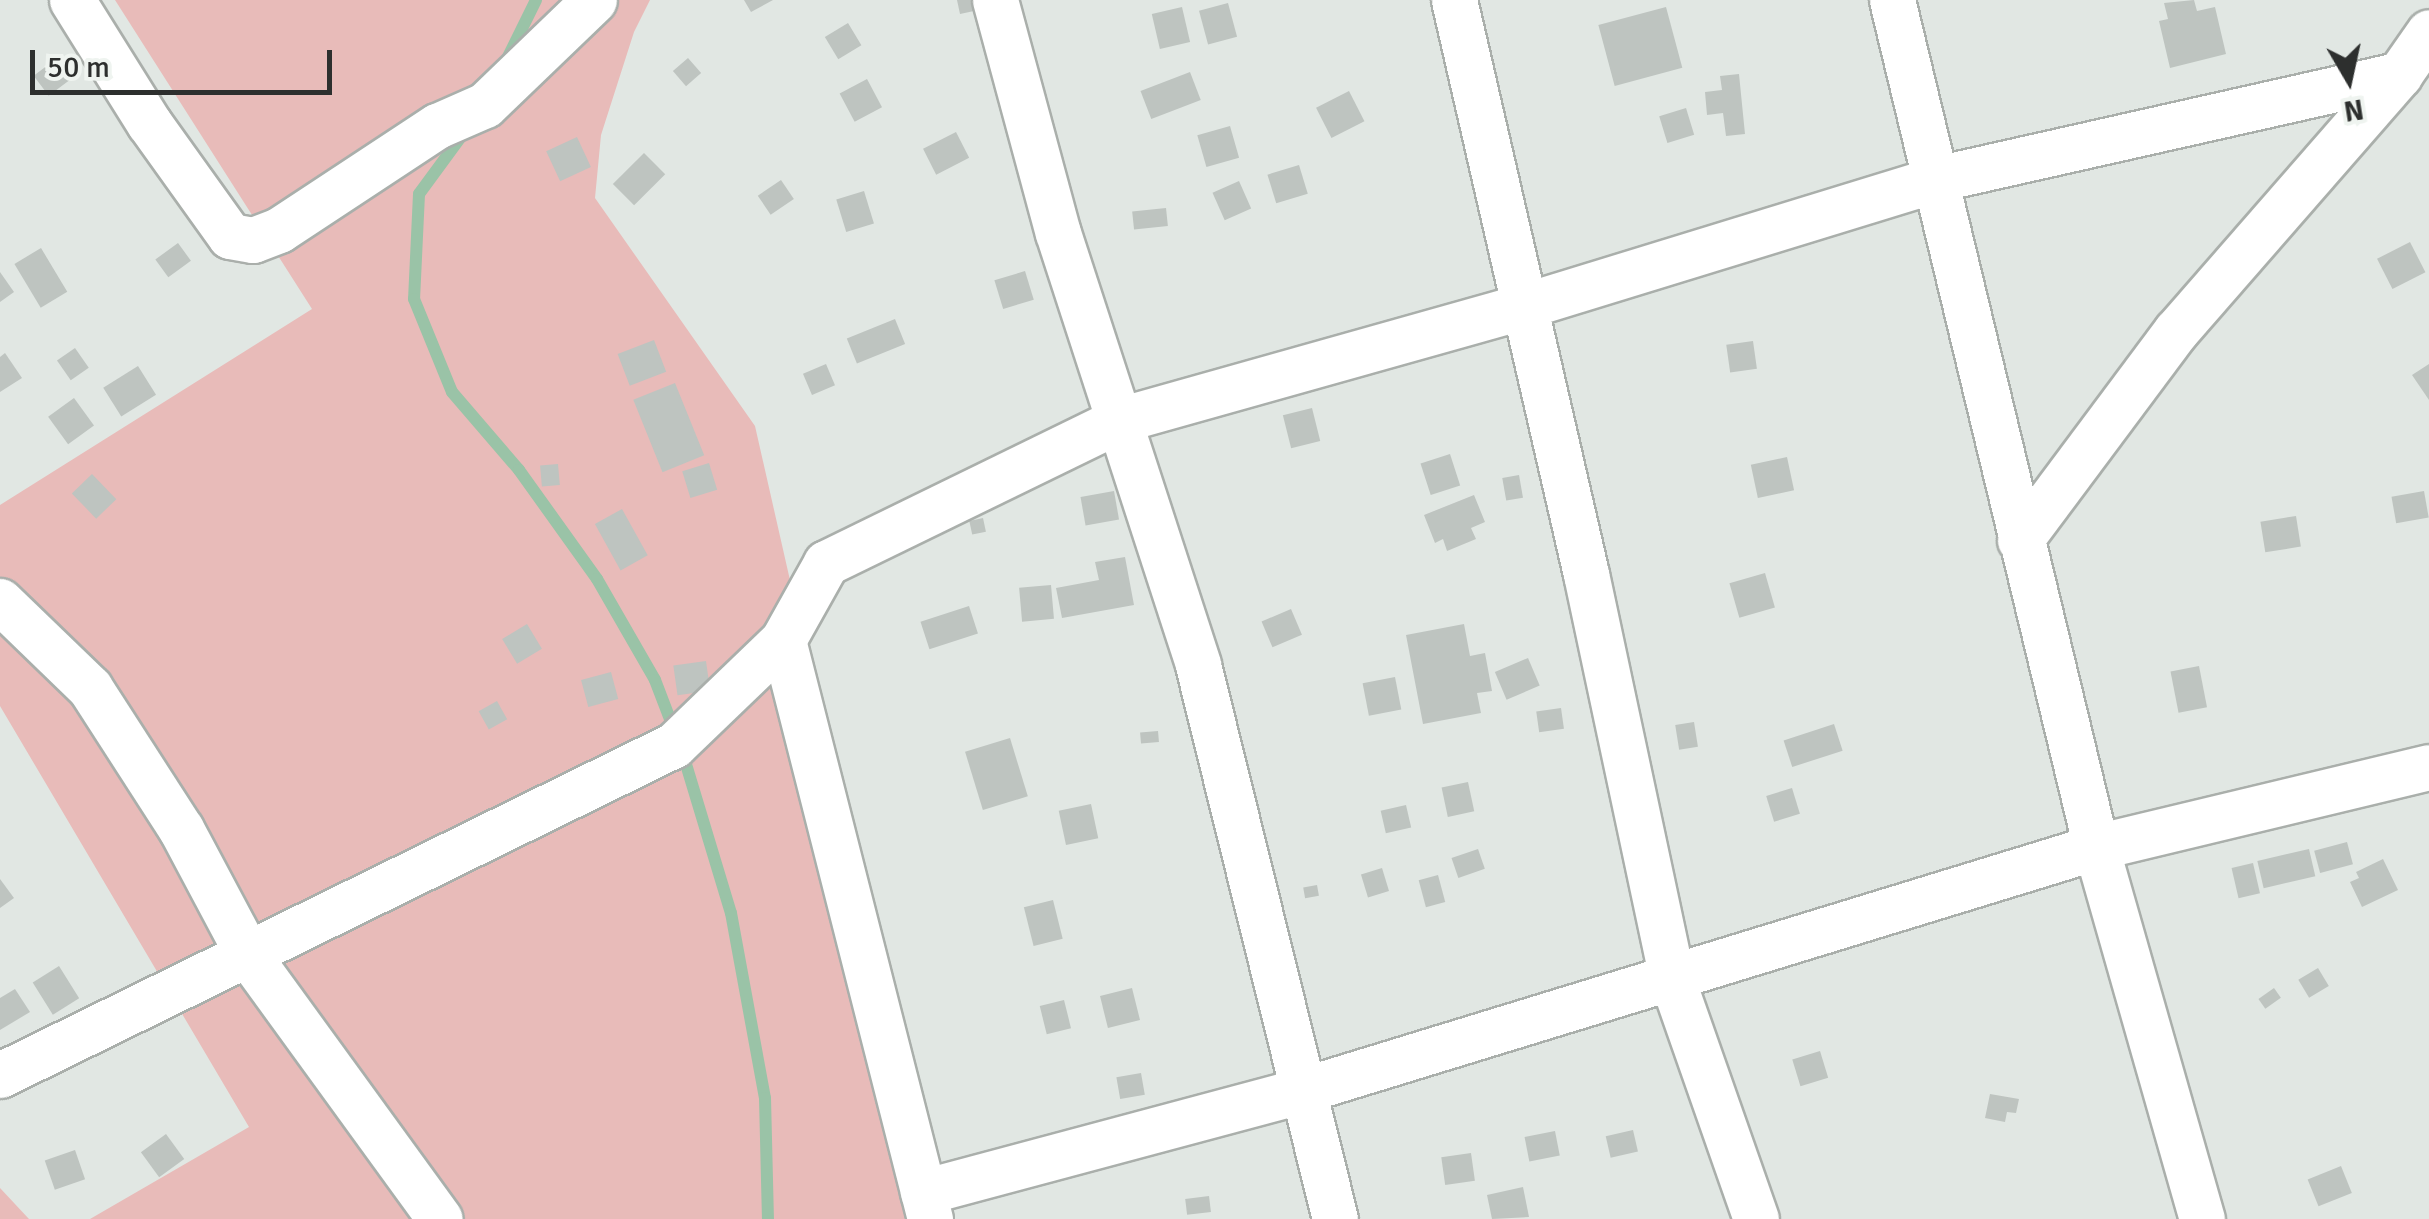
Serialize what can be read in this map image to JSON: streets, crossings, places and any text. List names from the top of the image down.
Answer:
{
  "scale_bar": "50 m",
  "north": "bottom"
}
